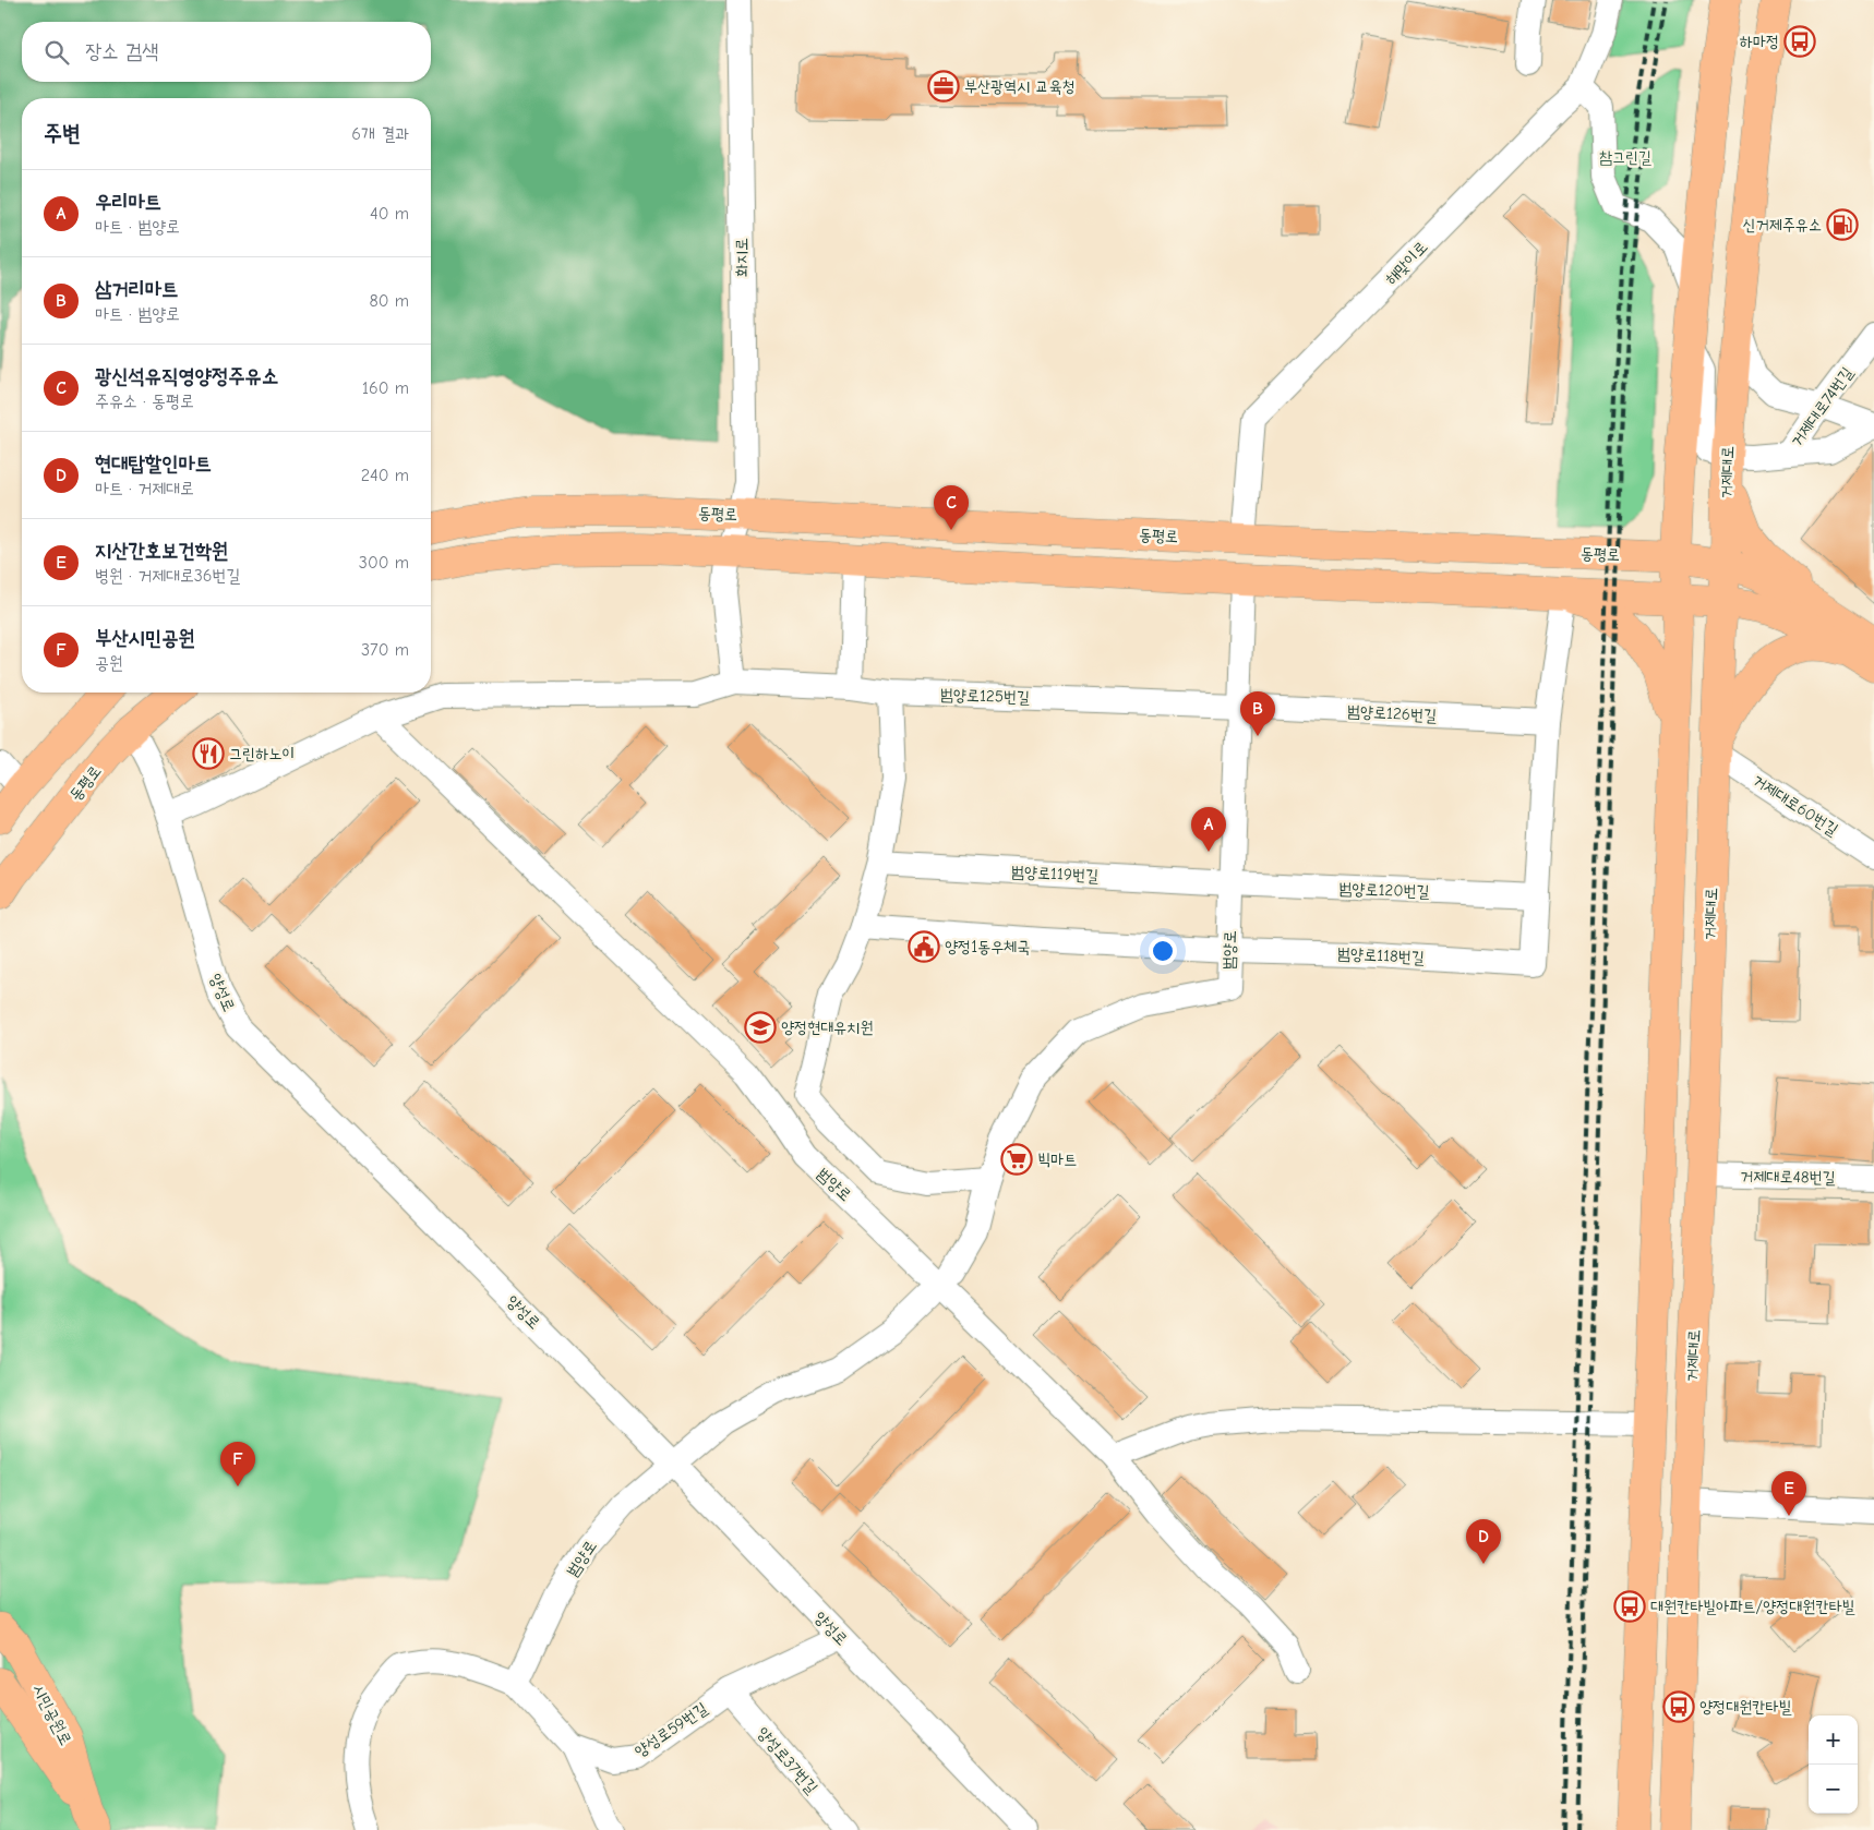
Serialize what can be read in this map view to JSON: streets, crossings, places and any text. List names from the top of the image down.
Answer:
{
  "streets": {
    "main road": ["거제대로", "동평로", "시민공원로"],
    "street": [
      "화지로",
      "해맞이로",
      "거제대로74번길",
      "범양로125번길",
      "범양로126번길",
      "거제대로60번길",
      "범양로119번길",
      "범양로120번길",
      "범양로",
      "범양로118번길",
      "양성로",
      "거제대로48번길",
      "양성로59번길",
      "양성로37번길"
    ]
  },
  "crossings": [
    ["화지로", "동평로"],
    ["화지로", "범양로125번길"],
    ["해맞이로", "동평로"],
    ["거제대로74번길", "거제대로"],
    ["거제대로", "동평로"],
    ["거제대로", "거제대로60번길"],
    ["거제대로", "거제대로48번길"],
    ["동평로", "양성로"],
    ["범양로125번길", "범양로126번길"],
    ["범양로125번길", "범양로"],
    ["범양로125번길", "양성로"],
    ["범양로126번길", "범양로"],
    ["범양로119번길", "범양로120번길"],
    ["범양로119번길", "범양로"],
    ["범양로120번길", "범양로"],
    ["범양로120번길", "범양로118번길"],
    ["범양로", "범양로118번길"],
    ["범양로", "양성로"],
    ["범양로", "양성로59번길"],
    ["양성로", "양성로59번길"],
    ["양성로59번길", "양성로37번길"]
  ],
  "parks": ["참그린길"],
  "places": {
    "bus stop": ["하마정", "대원칸타빌아파트/양정대원칸타빌", "양정대원칸타빌"],
    "office": ["부산광역시 교육청"],
    "fuel station": ["신거제주유소"],
    "restaurant": ["그린하노이"],
    "public building": ["양정1동우체국"],
    "school or university": ["양정현대유치원"],
    "supermarket": ["빅마트"]
  },
  "page": {
    "search": "장소 검색",
    "heading": ["주변", "6개 결과"],
    "list": [
      {
        "mark": "A",
        "name": "우리마트",
        "note": "마트 · 범양로",
        "value": "40 m"
      },
      {
        "mark": "B",
        "name": "삼거리마트",
        "note": "마트 · 범양로",
        "value": "80 m"
      },
      {
        "mark": "C",
        "name": "광신석유직영양정주유소",
        "note": "주유소 · 동평로",
        "value": "160 m"
      },
      {
        "mark": "D",
        "name": "현대탑할인마트",
        "note": "마트 · 거제대로",
        "value": "240 m"
      },
      {
        "mark": "E",
        "name": "지산간호보건학원",
        "note": "병원 · 거제대로36번길",
        "value": "300 m"
      },
      {
        "mark": "F",
        "name": "부산시민공원",
        "note": "공원",
        "value": "370 m"
      }
    ],
    "pins": [
      "C",
      "B",
      "A",
      "F",
      "E",
      "D"
    ],
    "map_buttons": ["+", "−"]
  }
}
